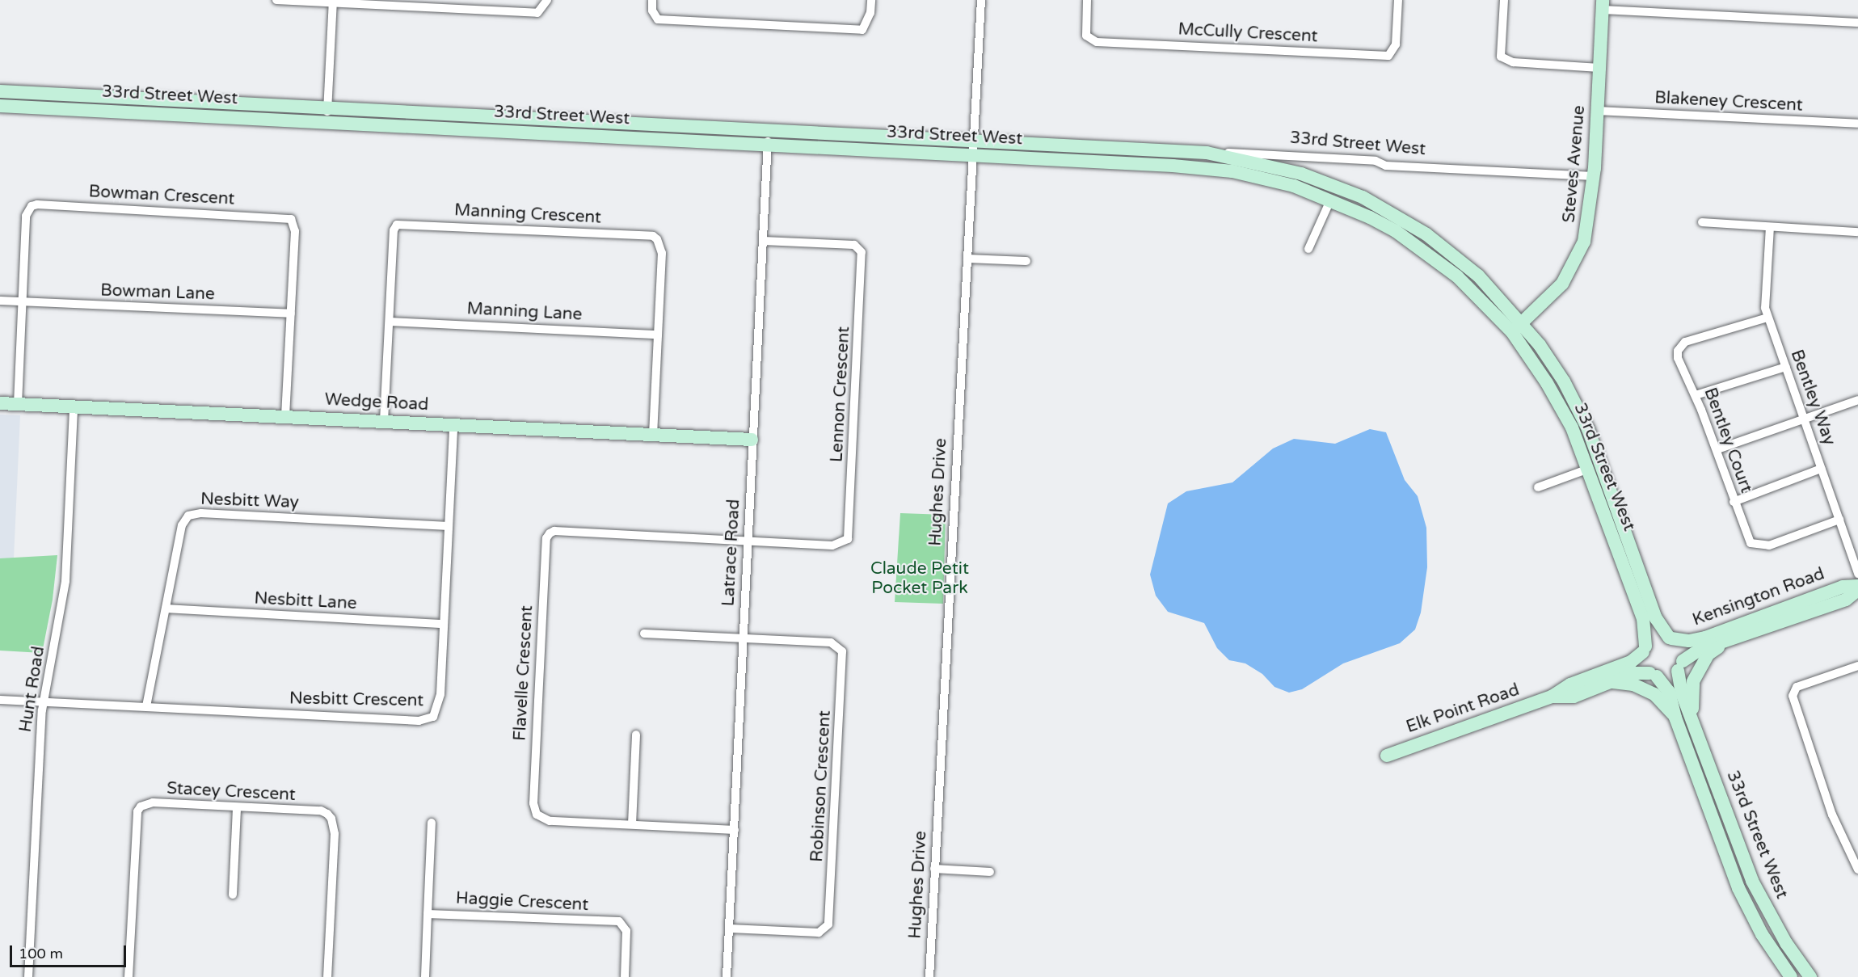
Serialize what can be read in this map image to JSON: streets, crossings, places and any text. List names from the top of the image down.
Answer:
{
  "streets": {
    "main road": [
      "33rd Street West",
      "Steves Avenue",
      "Wedge Road",
      "Kensington Road",
      "Elk Point Road"
    ],
    "street": [
      "McCully Crescent",
      "Blakeney Crescent",
      "Bowman Crescent",
      "Manning Crescent",
      "Bowman Lane",
      "Manning Lane",
      "Lennon Crescent",
      "Bentley Way",
      "Bentley Court",
      "Hughes Drive",
      "Nesbitt Way",
      "Latrace Road",
      "Nesbitt Lane",
      "Flavelle Crescent",
      "Hunt Road",
      "Nesbitt Crescent",
      "Robinson Crescent",
      "Stacey Crescent",
      "Haggie Crescent"
    ]
  },
  "crossings": [
    ["33rd Street West", "Steves Avenue"],
    ["33rd Street West", "Hughes Drive"],
    ["33rd Street West", "Latrace Road"],
    ["33rd Street West", "Kensington Road"],
    ["33rd Street West", "Elk Point Road"],
    ["Blakeney Crescent", "Steves Avenue"],
    ["Bowman Crescent", "Bowman Lane"],
    ["Bowman Crescent", "Wedge Road"],
    ["Manning Crescent", "Manning Lane"],
    ["Manning Crescent", "Wedge Road"],
    ["Lennon Crescent", "Latrace Road"],
    ["Lennon Crescent", "Flavelle Crescent"],
    ["Bentley Way", "Bentley Court"],
    ["Wedge Road", "Latrace Road"],
    ["Wedge Road", "Hunt Road"],
    ["Wedge Road", "Nesbitt Crescent"],
    ["Nesbitt Way", "Nesbitt Lane"],
    ["Nesbitt Way", "Nesbitt Crescent"],
    ["Latrace Road", "Flavelle Crescent"],
    ["Latrace Road", "Robinson Crescent"],
    ["Kensington Road", "Elk Point Road"],
    ["Nesbitt Lane", "Nesbitt Crescent"],
    ["Hunt Road", "Nesbitt Crescent"]
  ],
  "parks": ["Claude Petit Pocket Park"],
  "scale_bar": "100 m"
}
